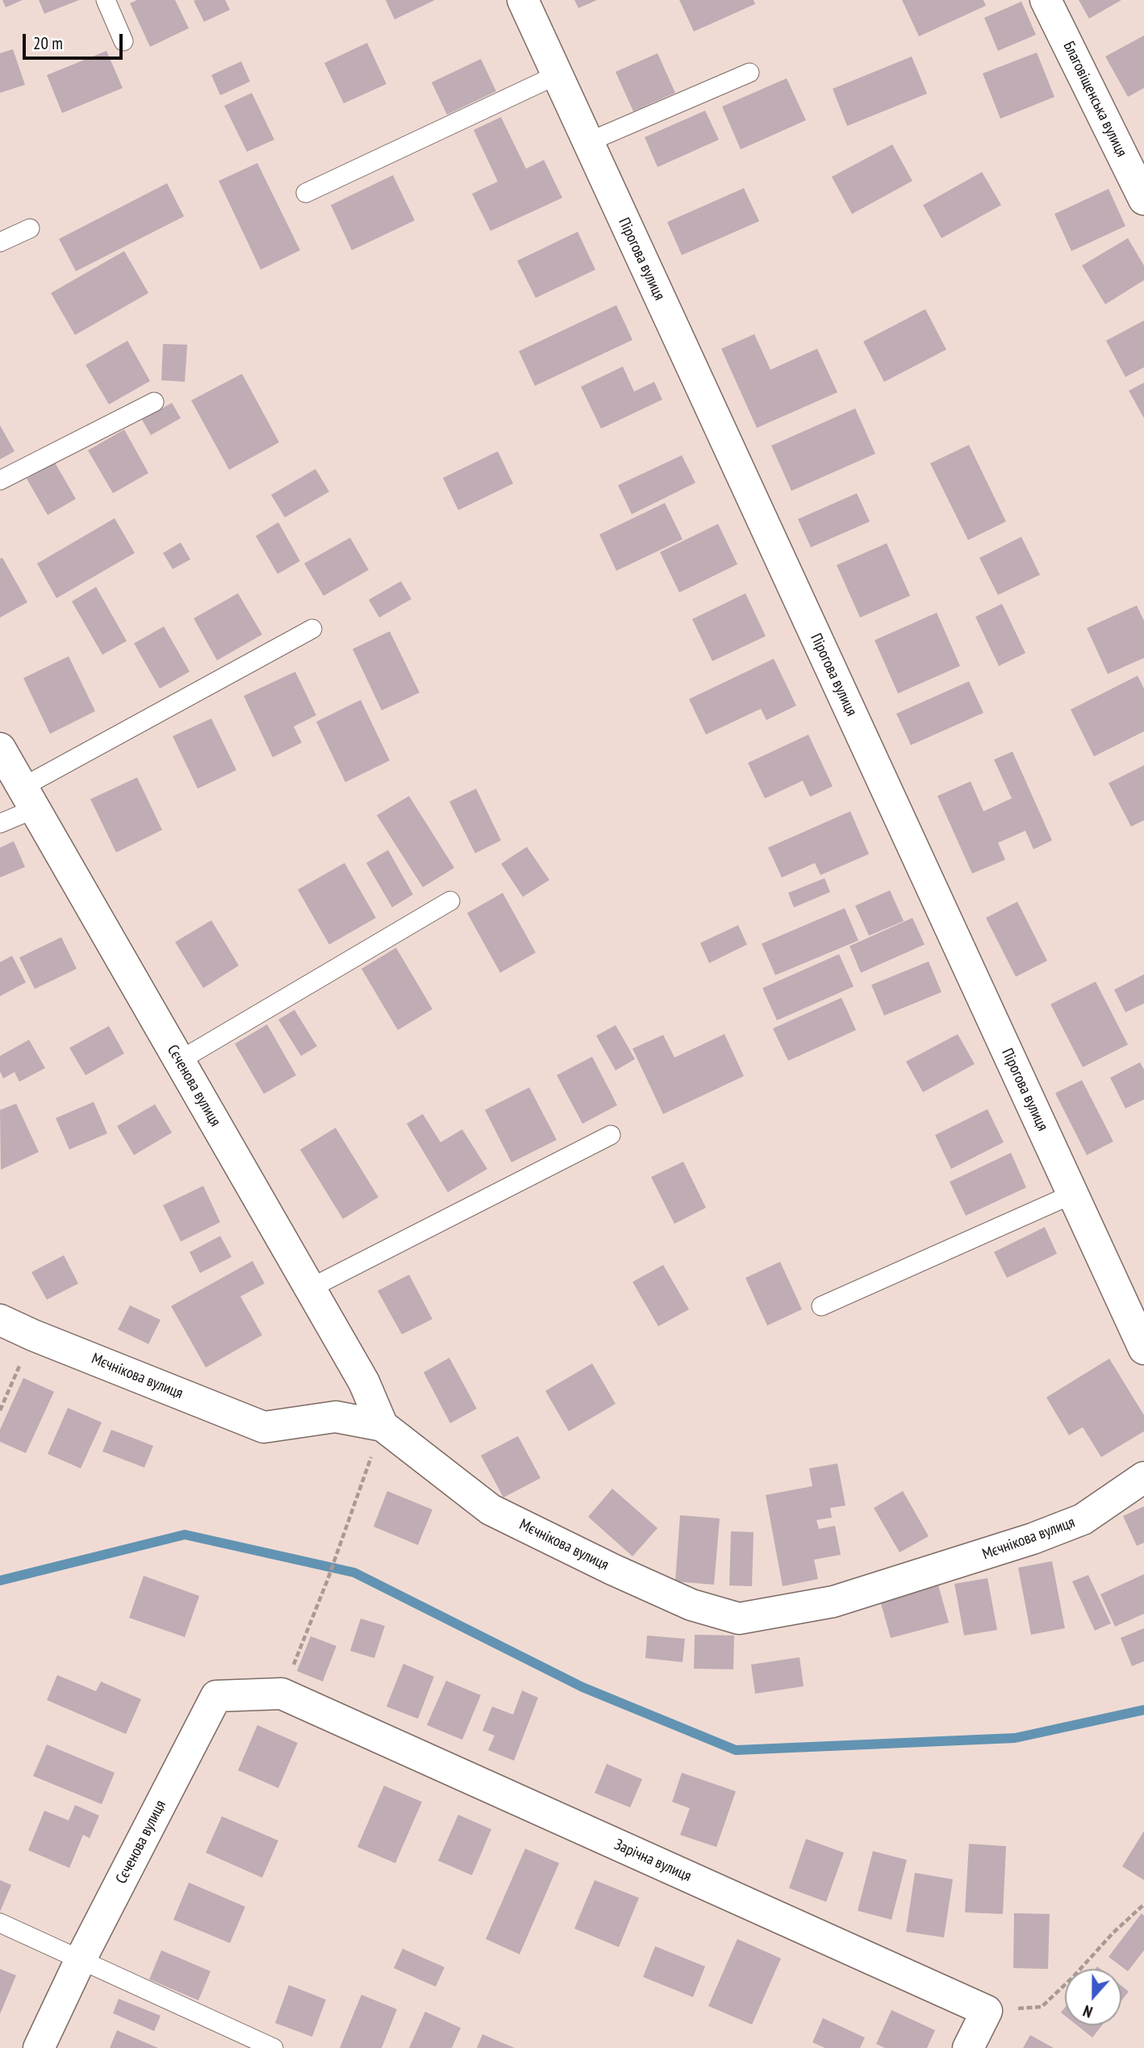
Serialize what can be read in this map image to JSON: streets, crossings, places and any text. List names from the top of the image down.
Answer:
{
  "streets": {
    "street": [
      "Благовіщенська вулиця",
      "Пірогова вулиця",
      "Сєченова вулиця",
      "Мєчнікова вулиця",
      "Зарічна вулиця"
    ]
  },
  "crossings": [
    ["Сєченова вулиця", "Мєчнікова вулиця"],
    ["Сєченова вулиця", "Зарічна вулиця"]
  ],
  "scale_bar": "20 m",
  "north": "bottom"
}
